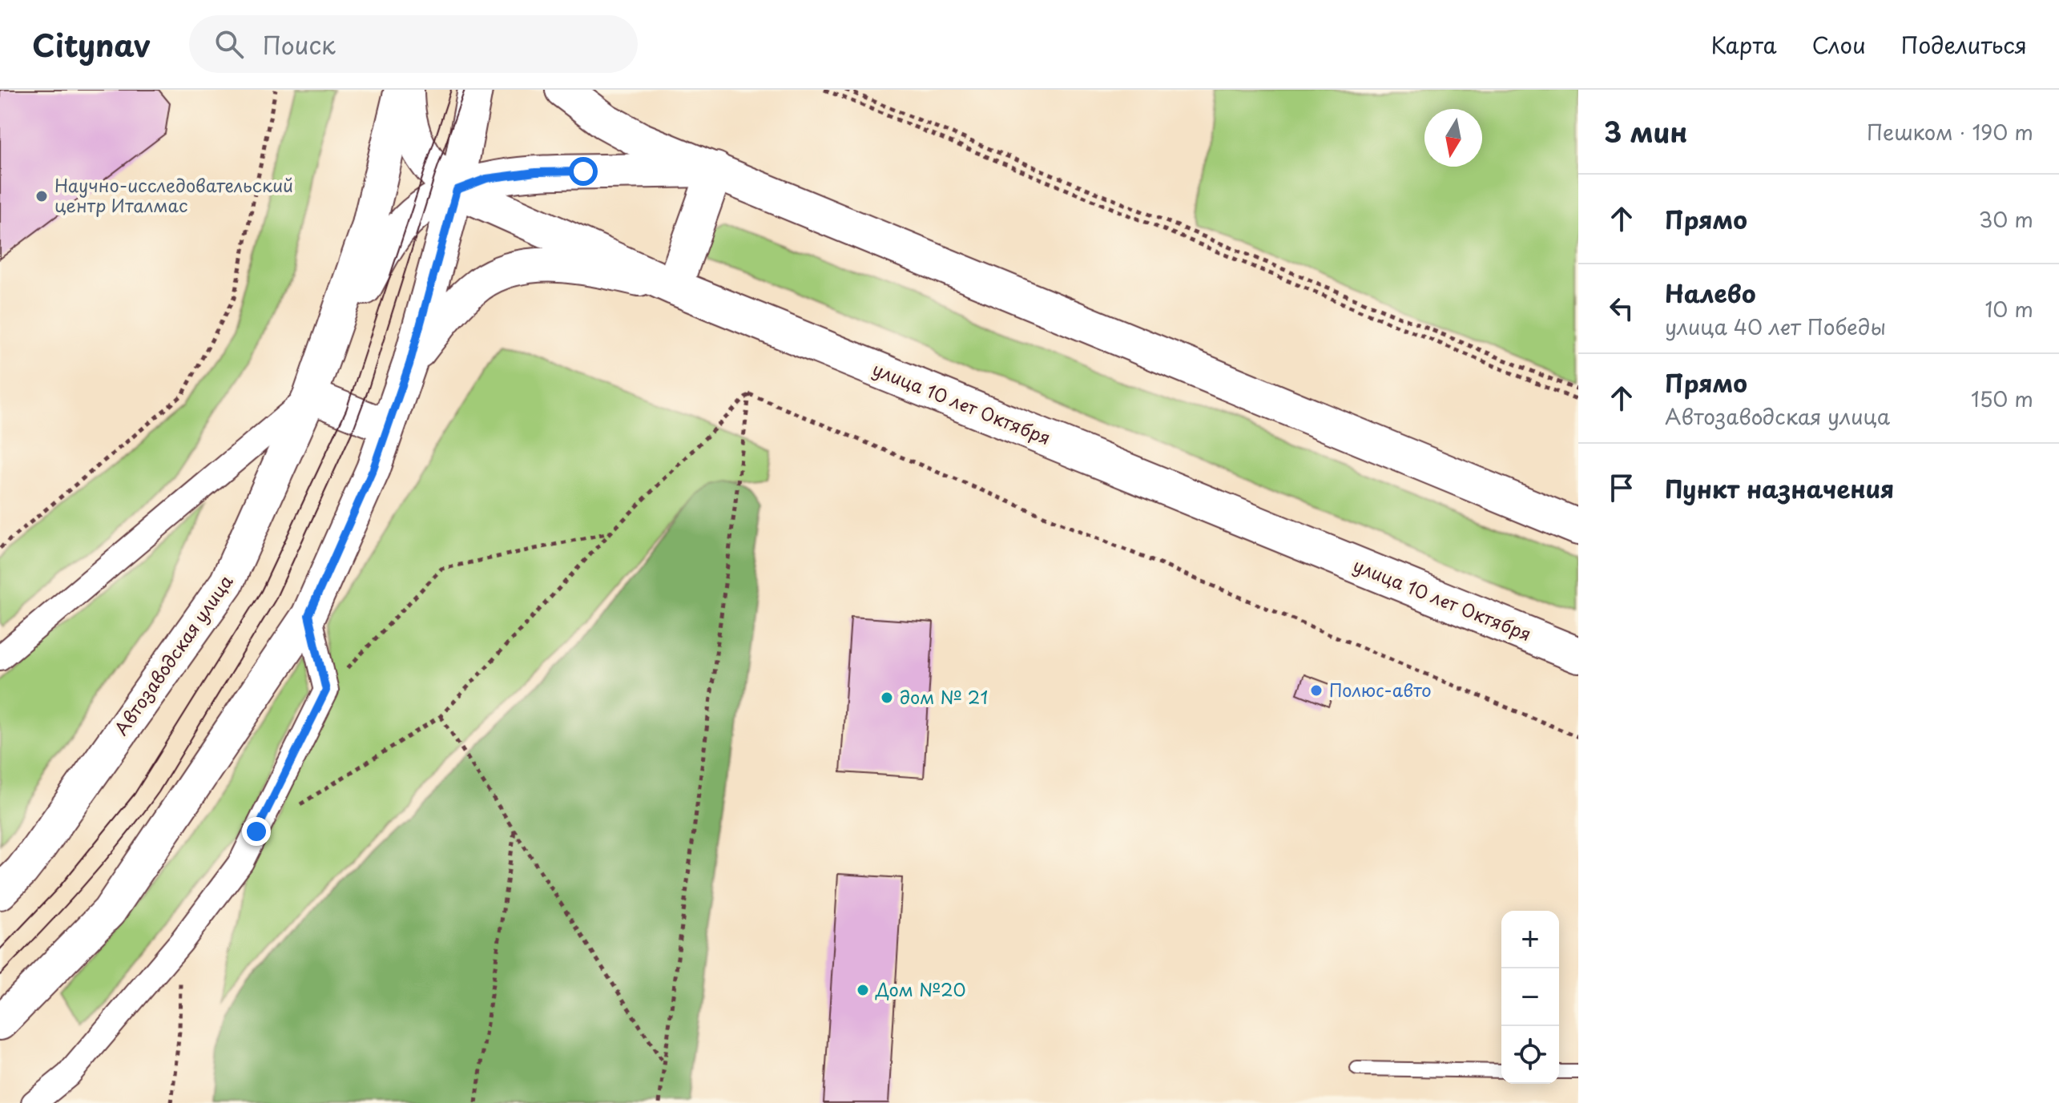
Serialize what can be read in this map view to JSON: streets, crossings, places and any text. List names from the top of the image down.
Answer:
{
  "streets": {
    "main road": ["улица 10 лет Октября", "Автозаводская улица"]
  },
  "crossings": [
    ["улица 10 лет Октября", "Автозаводская улица"]
  ],
  "places": [
    "Научно-исследовательский центр Италмас",
    "Полюс-авто",
    "дом № 21",
    "Дом №20"
  ],
  "north": "bottom",
  "page": {
    "header": "Citynav",
    "search": "Поиск",
    "nav": ["Карта", "Слои", "Поделиться"],
    "heading": ["3 мин", "Пешком · 190 m"],
    "list": [
      ["Прямо", "30 m"],
      ["Налево", "улица 40 лет Победы", "10 m"],
      ["Прямо", "Автозаводская улица", "150 m"],
      "Пункт назначения"
    ],
    "map_buttons": ["+", "−"]
  }
}
